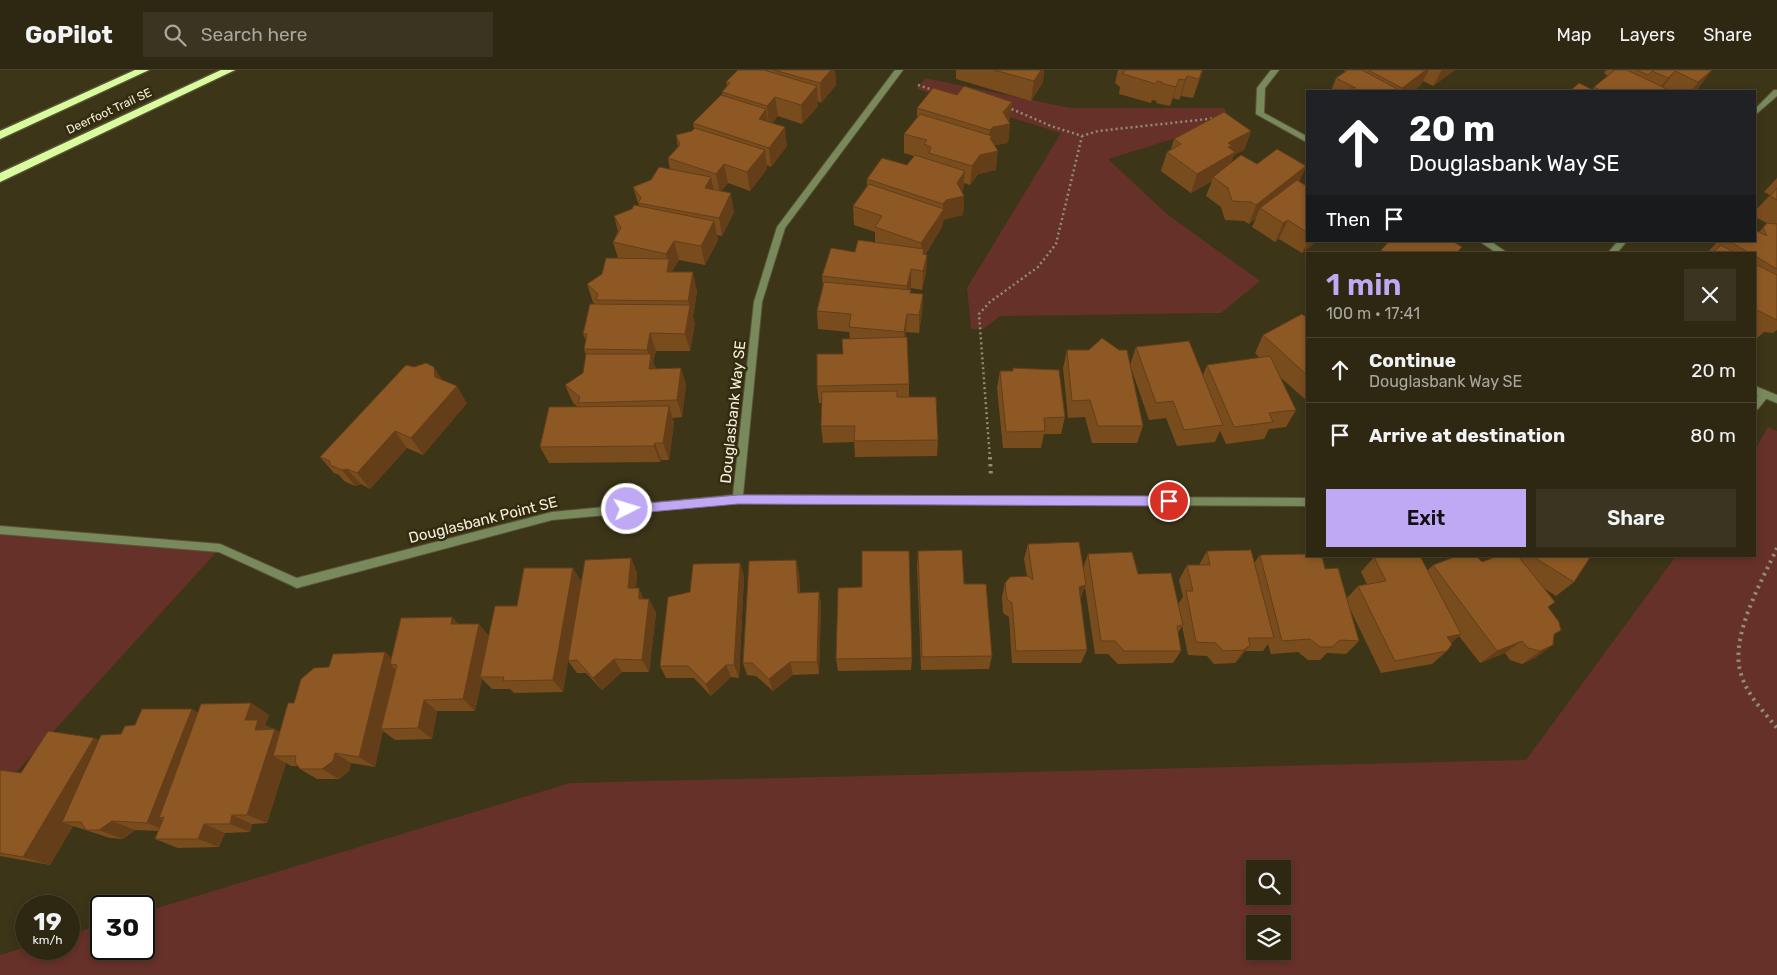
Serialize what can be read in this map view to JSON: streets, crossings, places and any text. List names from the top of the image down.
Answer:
{
  "streets": {
    "highway": ["Deerfoot Trail SE"],
    "street": ["Douglasbank Way SE", "Douglasbank Point SE"]
  },
  "crossings": [
    ["Douglasbank Way SE", "Douglasbank Point SE"]
  ],
  "page": {
    "header": "GoPilot",
    "search": "Search here",
    "nav": ["Map", "Layers", "Share"],
    "turn": ["20 m", "Douglasbank Way SE"],
    "then": "Then",
    "heading": ["1 min", "100 m · 17:41"],
    "list": [
      {
        "name": "Continue",
        "note": "Douglasbank Way SE",
        "value": "20 m"
      },
      {
        "name": "Arrive at destination",
        "value": "80 m"
      }
    ],
    "buttons": ["Exit", "Share"],
    "speed": "19 km/h",
    "limit": "30"
  }
}
